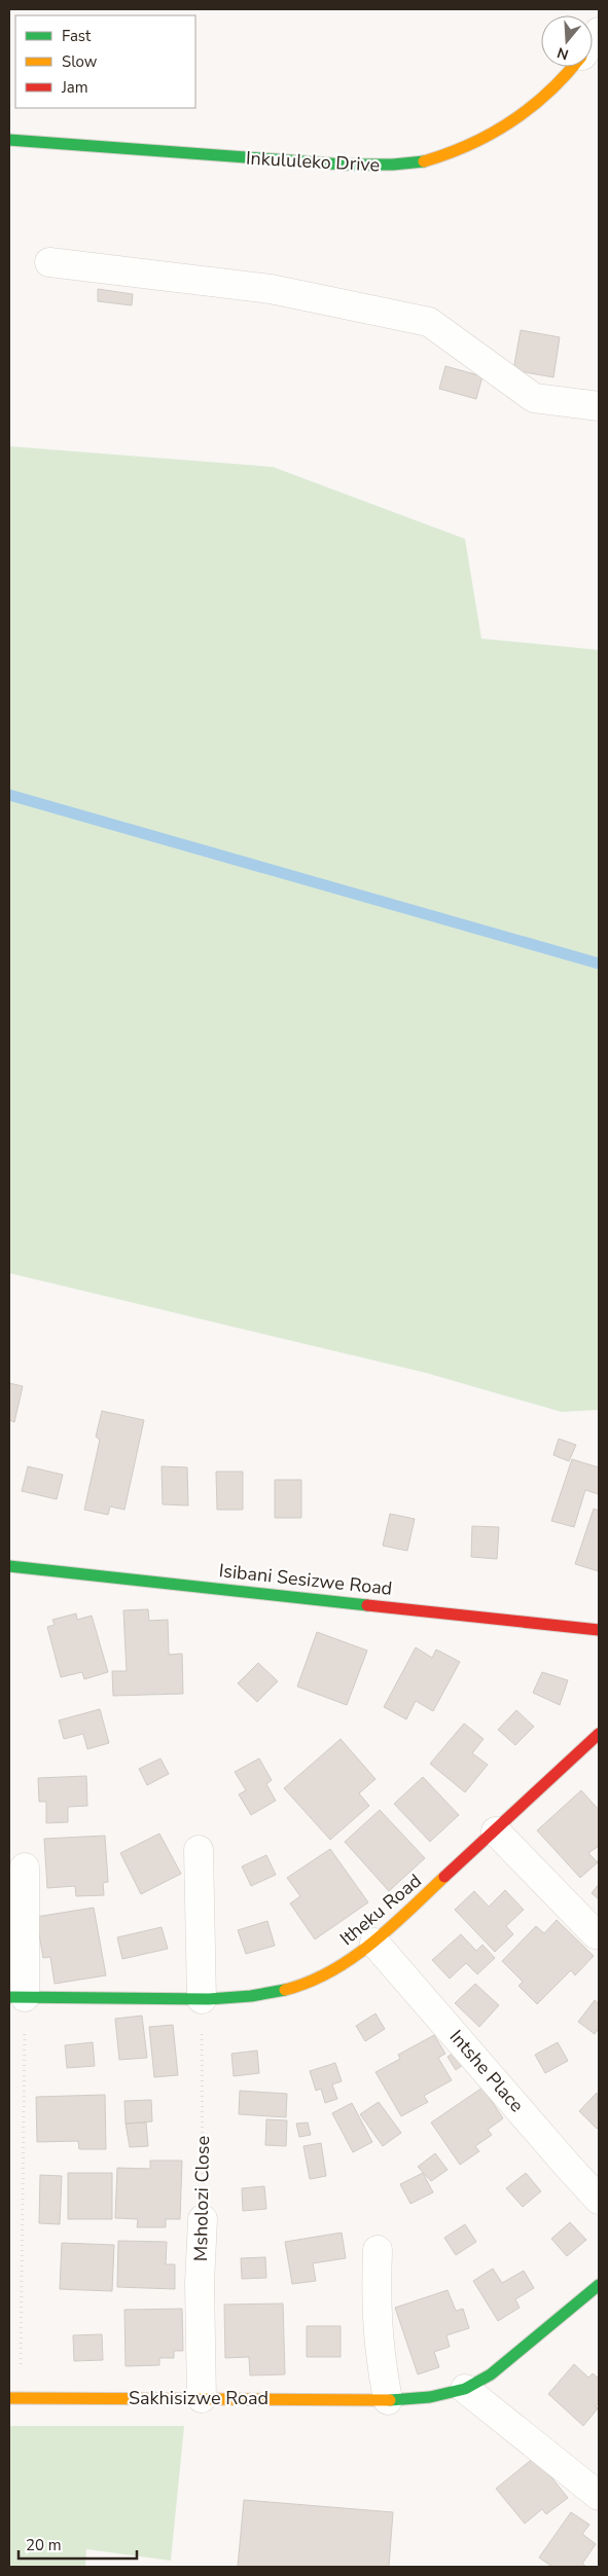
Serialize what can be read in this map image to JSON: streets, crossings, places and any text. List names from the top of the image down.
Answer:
{
  "streets": {
    "street": [
      "Inkululeko Drive",
      "Isibani Sesizwe Road",
      "Itheku Road",
      "Intshe Place",
      "Msholozi Close",
      "Sakhisizwe Road"
    ]
  },
  "crossings": [
    ["Itheku Road", "Intshe Place"],
    ["Itheku Road", "Msholozi Close"],
    ["Msholozi Close", "Sakhisizwe Road"]
  ],
  "legend": ["Fast", "Slow", "Jam"],
  "scale_bar": "20 m",
  "north": "bottom"
}
